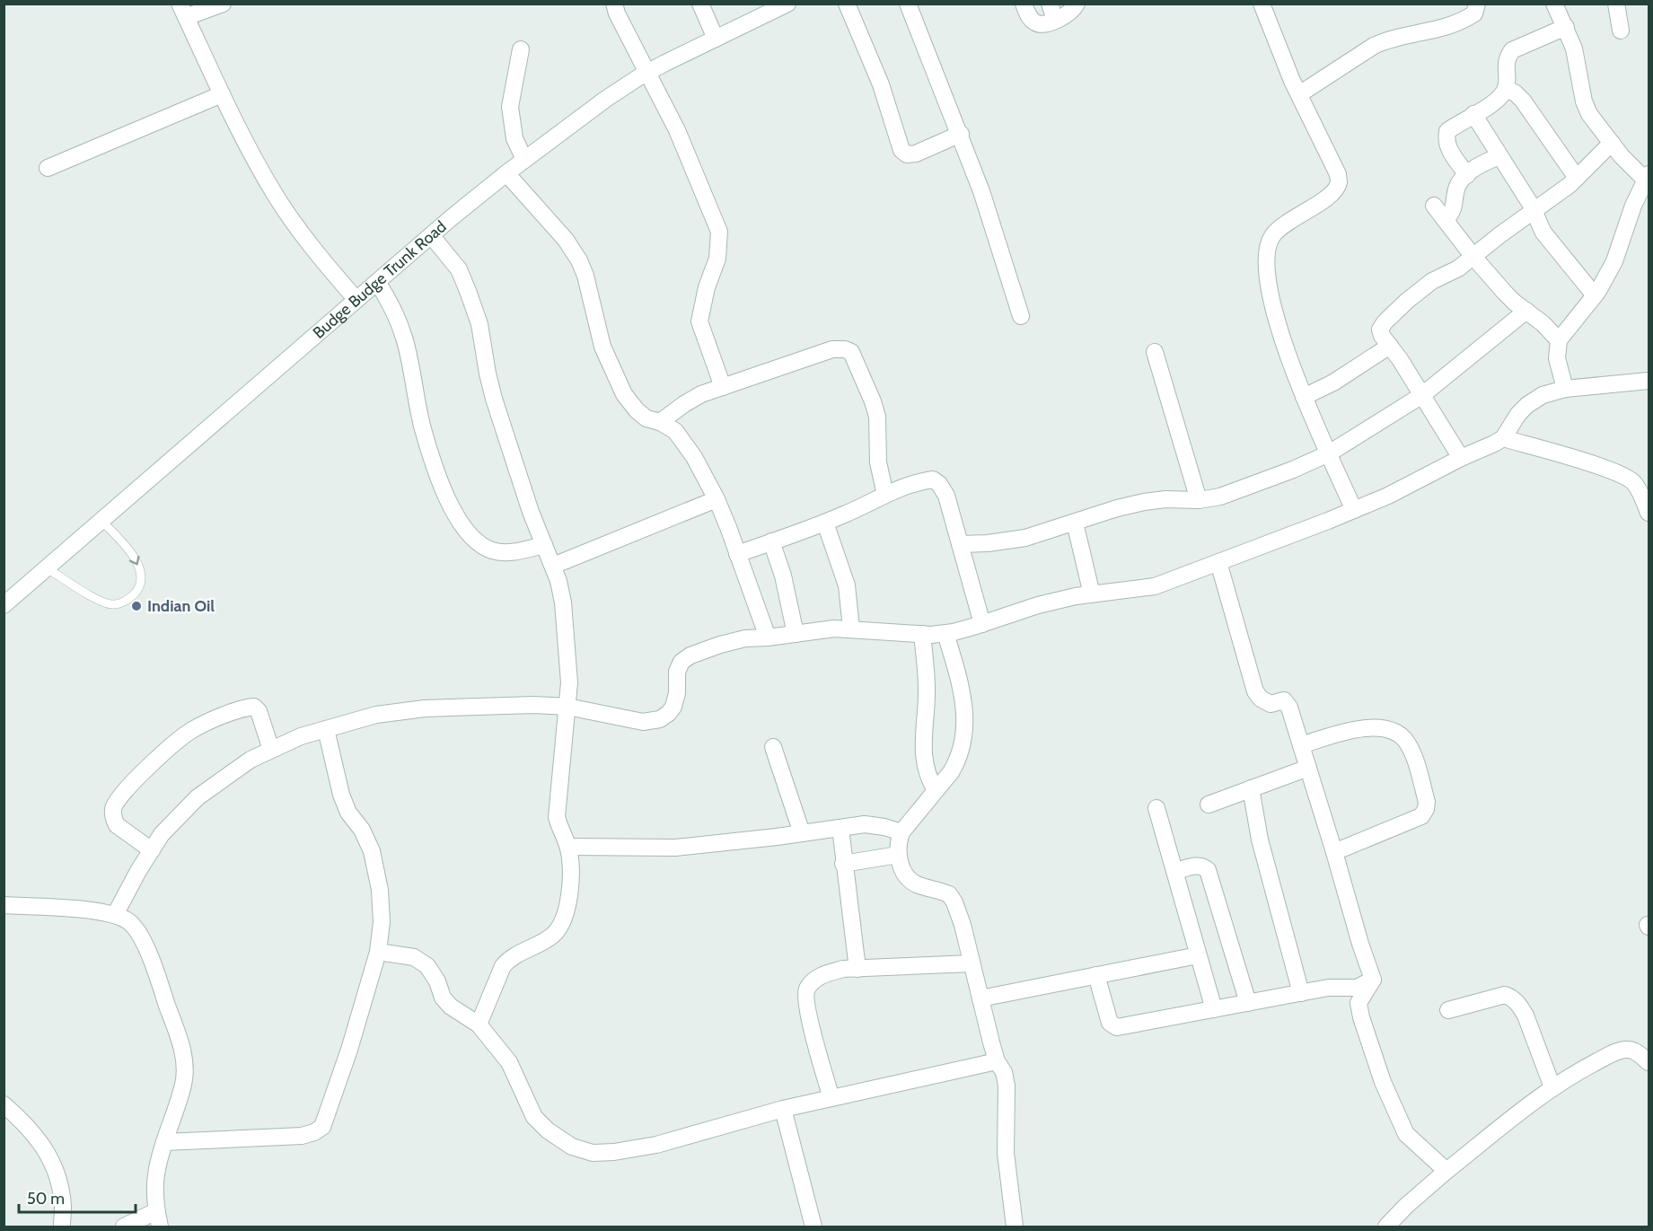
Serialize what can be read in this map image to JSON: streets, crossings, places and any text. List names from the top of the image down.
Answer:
{
  "streets": {
    "street": ["Budge Budge Trunk Road"]
  },
  "places": ["Indian Oil"],
  "scale_bar": "50 m"
}
